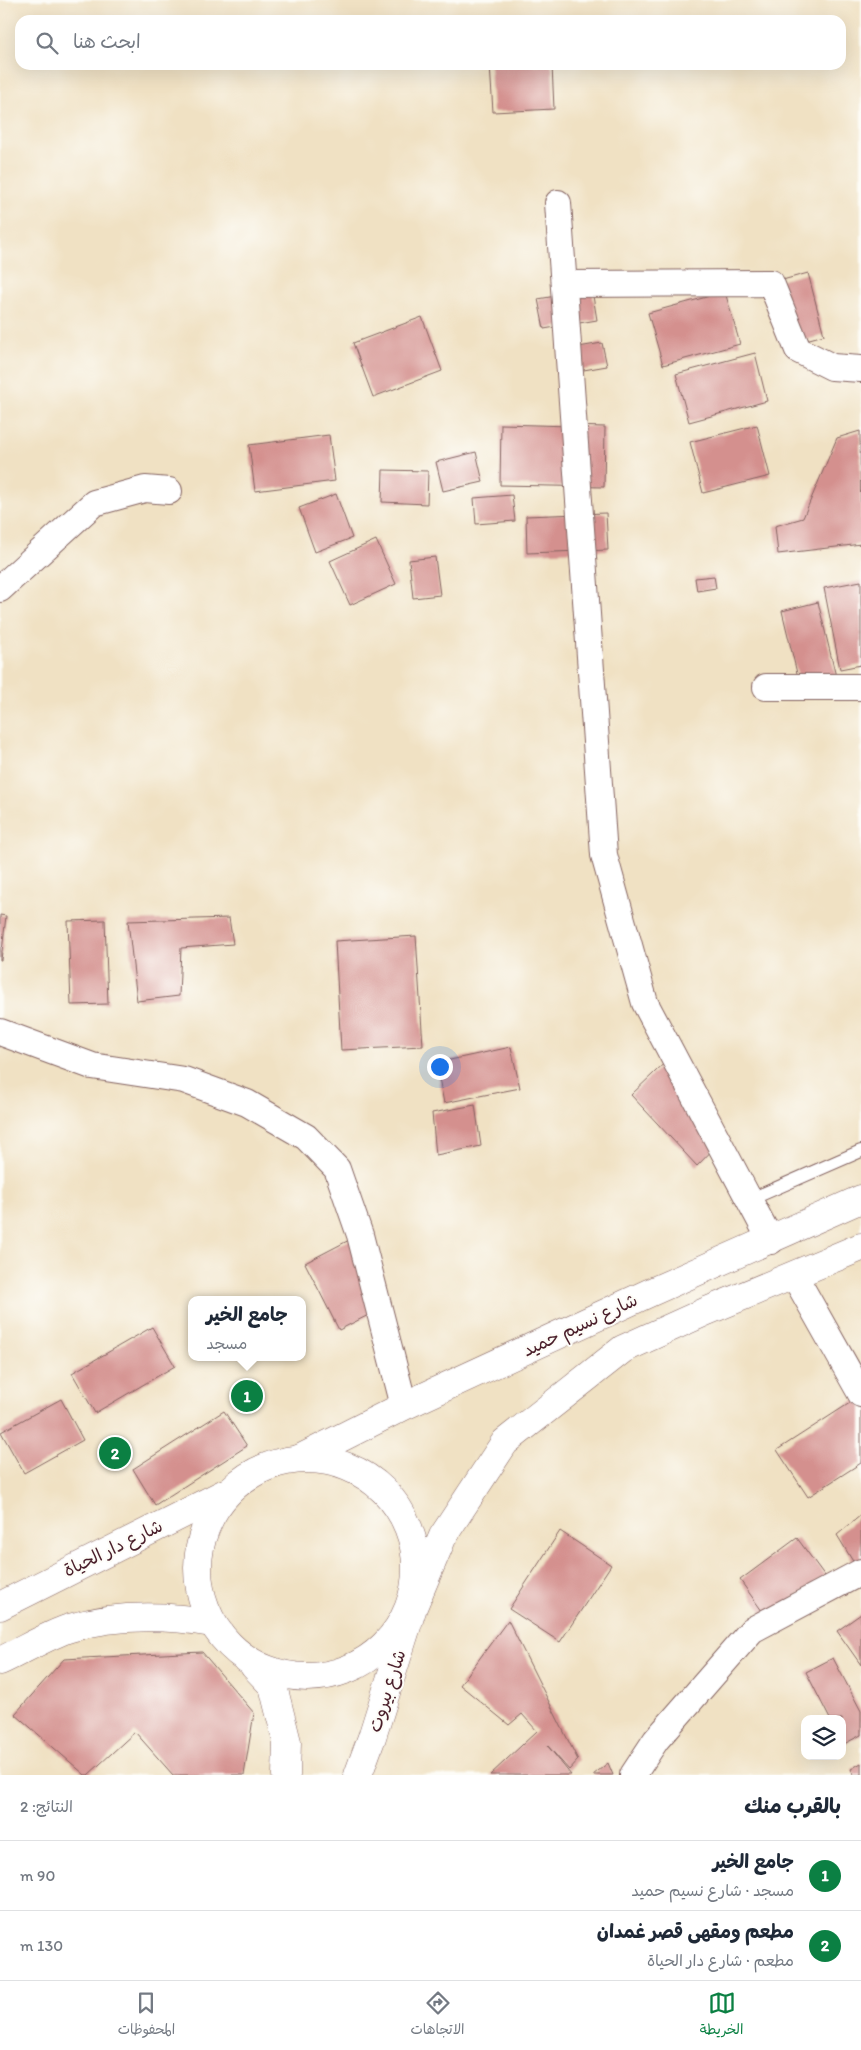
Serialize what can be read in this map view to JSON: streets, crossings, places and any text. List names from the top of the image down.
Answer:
{
  "streets": {
    "main road": ["شارع نسيم حميد", "شارع دار الحياة", "شارع بيروت"]
  },
  "page": {
    "search": "ابحث هنا",
    "popup": ["جامع الخير", "مسجد"],
    "pins": ["1", "2"],
    "heading": ["بالقرب منك", "النتائج: 2"],
    "list": [
      {
        "mark": "1",
        "name": "جامع الخير",
        "note": "مسجد · شارع نسيم حميد",
        "value": "90 m"
      },
      {
        "mark": "2",
        "name": "مطعم ومقهى قصر غمدان",
        "note": "مطعم · شارع دار الحياة",
        "value": "130 m"
      }
    ],
    "nav": ["الخريطة", "الاتجاهات", "المحفوظات"]
  }
}
